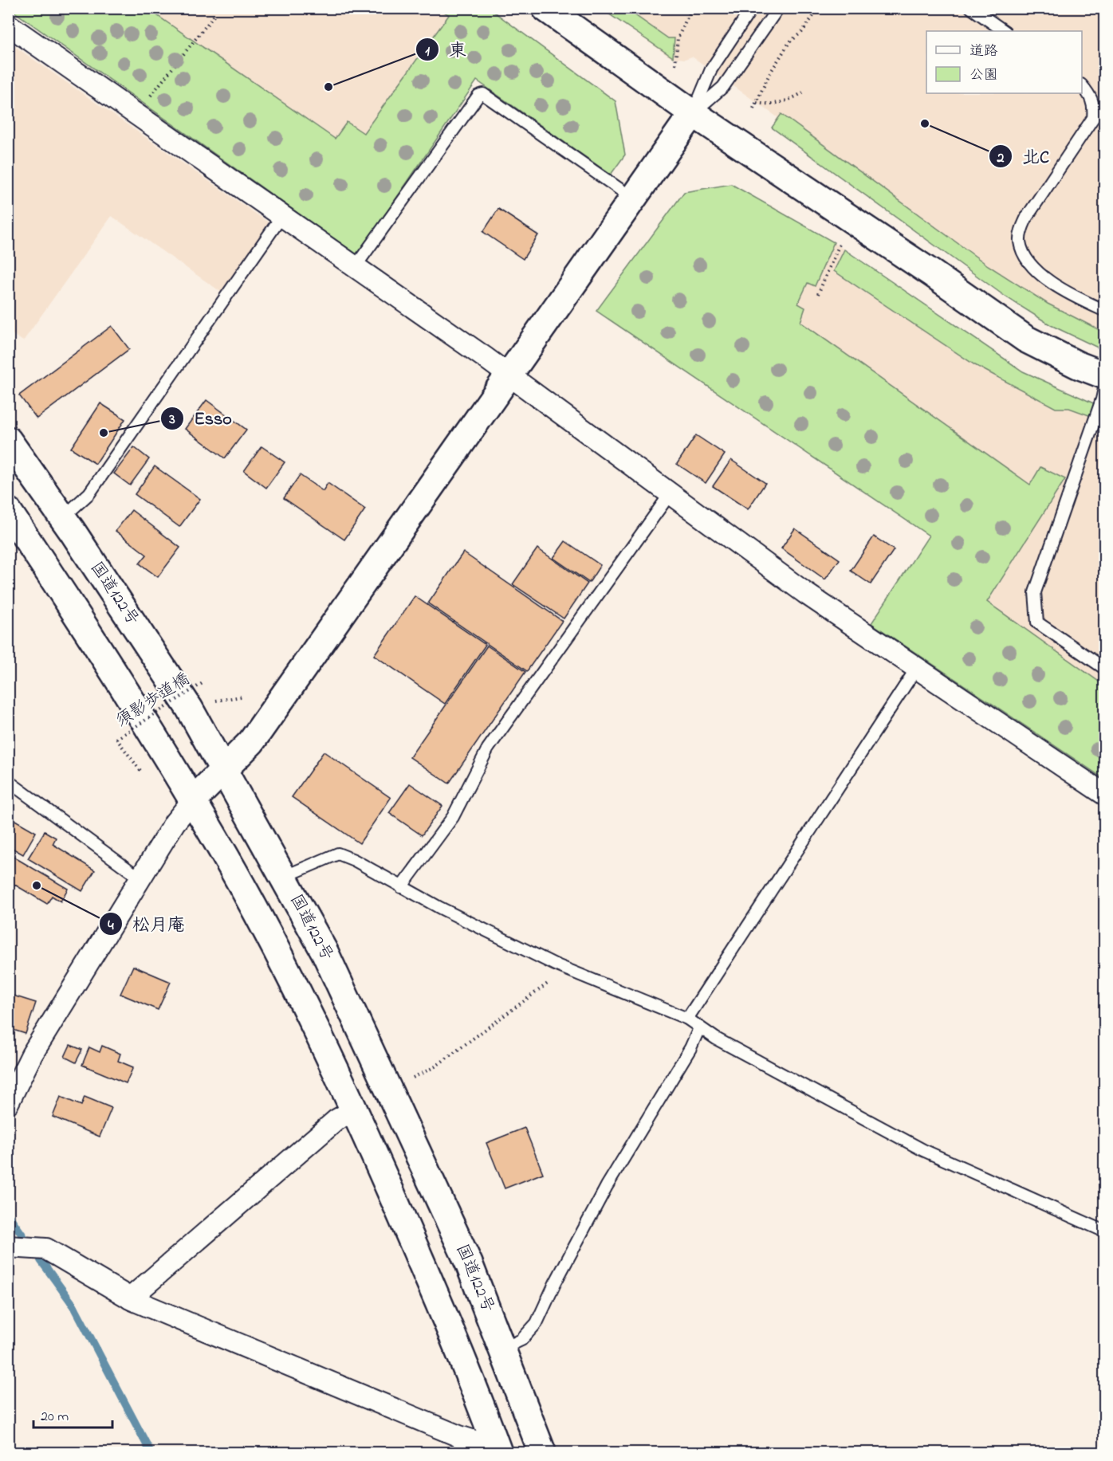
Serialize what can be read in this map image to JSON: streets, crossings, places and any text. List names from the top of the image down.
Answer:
{
  "streets": {
    "main road": ["国道122号"],
    "path": ["須影歩道橋"]
  },
  "places": [
    "東",
    "北C",
    "Esso",
    "松月庵"
  ],
  "legend": ["道路", "公園"],
  "scale_bar": "20 m"
}
